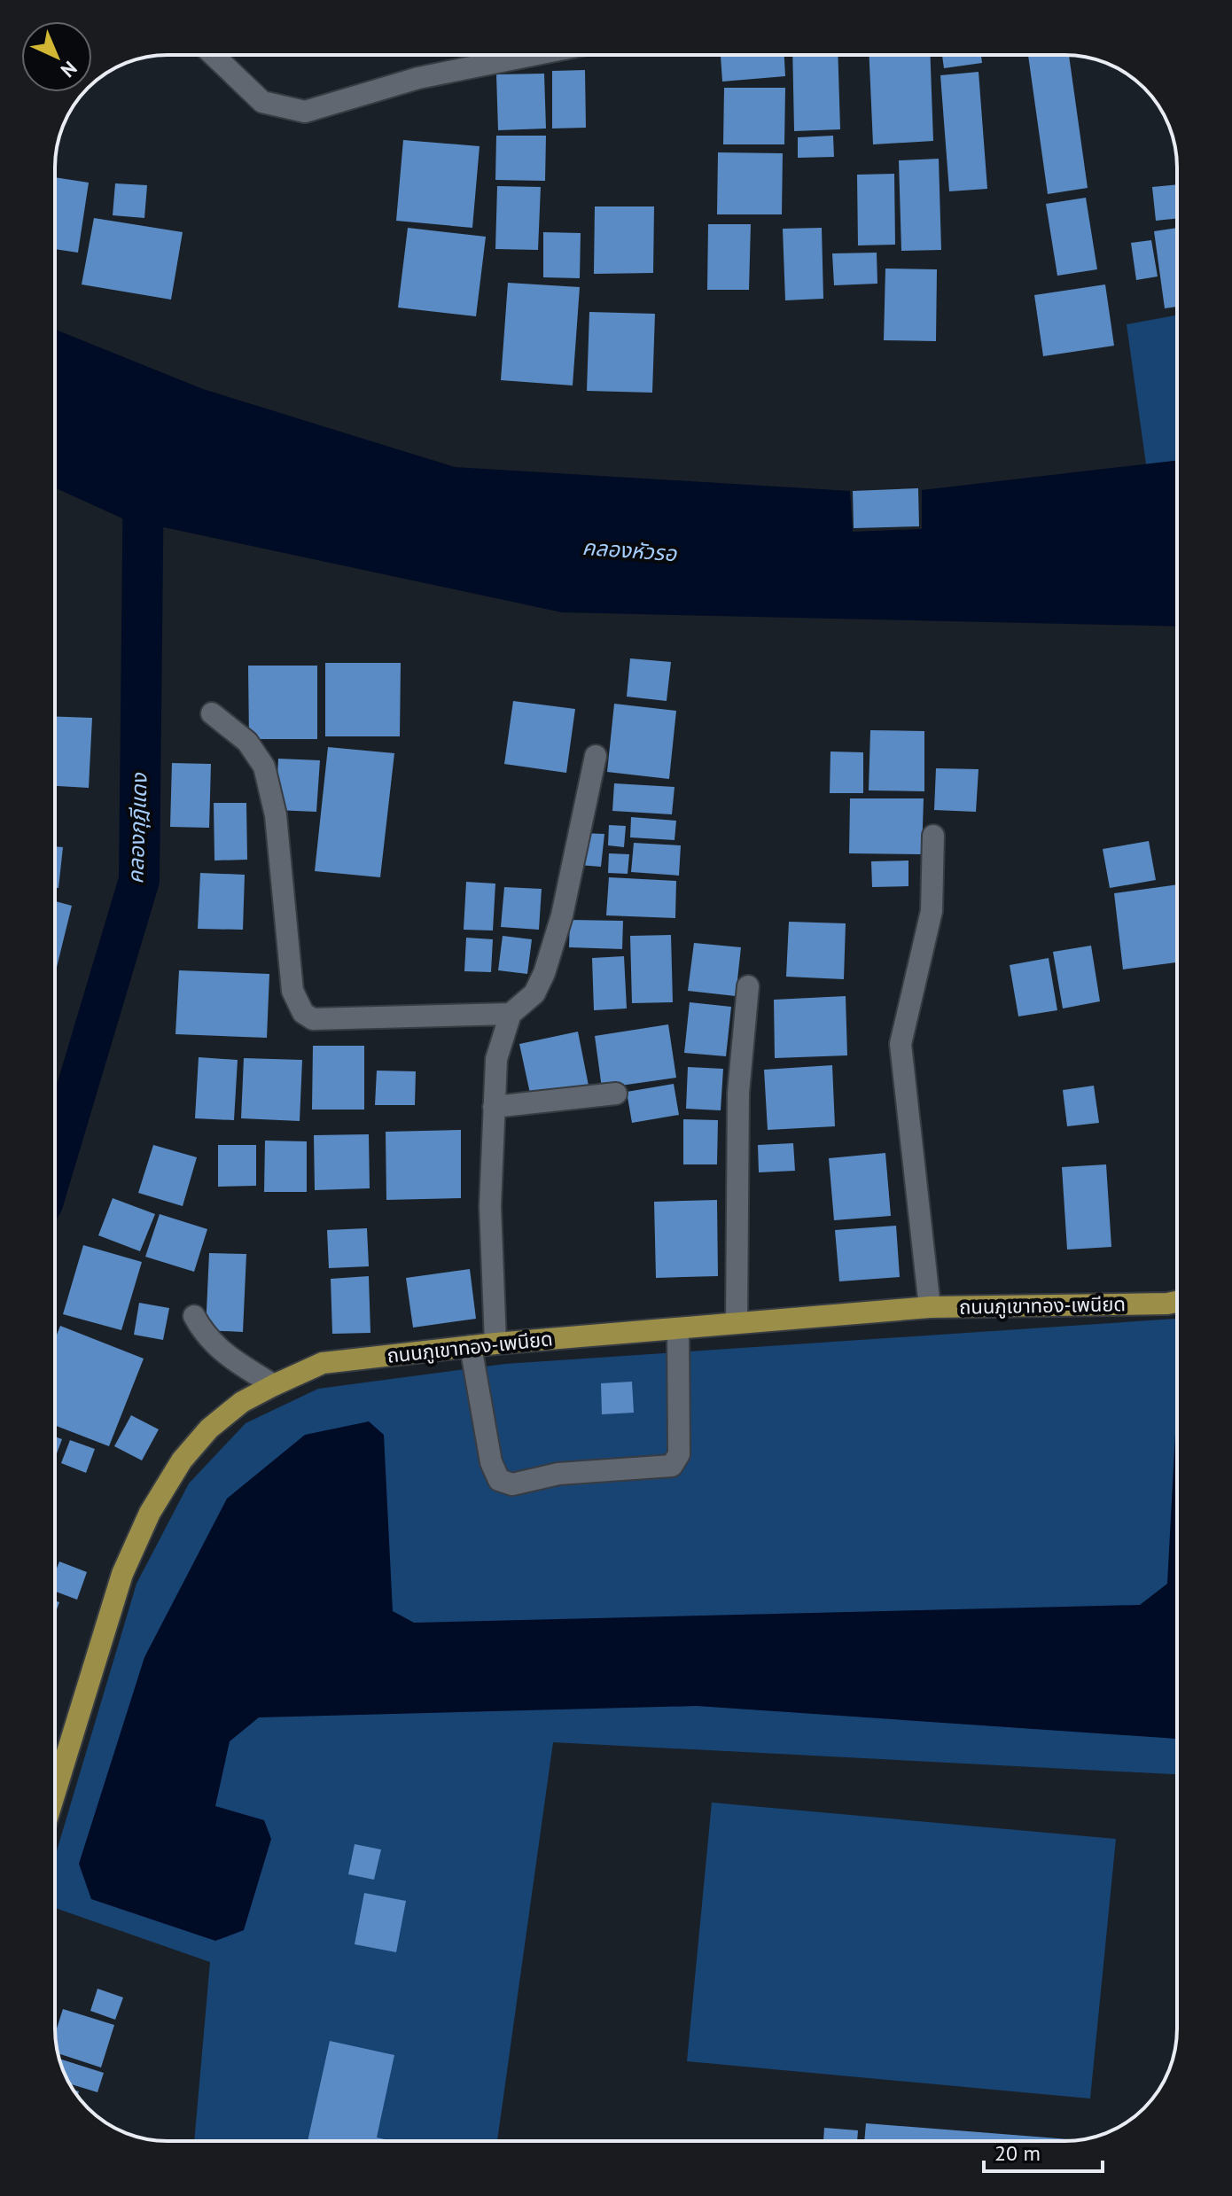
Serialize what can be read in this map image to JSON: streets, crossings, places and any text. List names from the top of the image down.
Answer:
{
  "streets": {
    "main road": ["ถนนภูเขาทอง-เพนียด"]
  },
  "water": ["คลองหัวรอ", "คลองกุฎีแดง"],
  "scale_bar": "20 m",
  "north": "bottom right"
}
